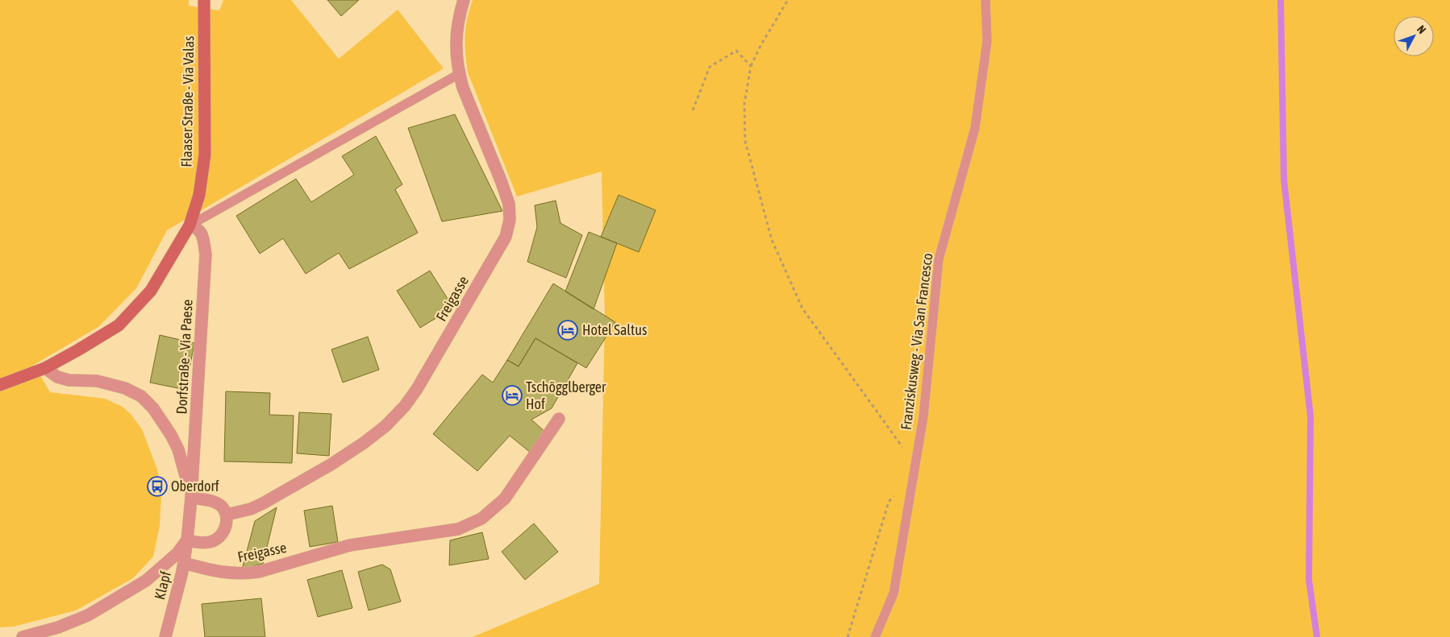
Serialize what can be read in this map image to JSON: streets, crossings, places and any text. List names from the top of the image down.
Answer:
{
  "streets": {
    "main road": ["Flaaser Straße - Via Valas"],
    "street": ["Freigasse", "Dorfstraße - Via Paese", "Klapf"],
    "lane": ["Franziskusweg - Via San Francesco"]
  },
  "crossings": [
    ["Flaaser Straße - Via Valas", "Dorfstraße - Via Paese"],
    ["Freigasse", "Klapf"],
    ["Dorfstraße - Via Paese", "Klapf"]
  ],
  "places": {
    "hotel": ["Hotel Saltus", "Tschögglberger Hof"],
    "bus stop": ["Oberdorf"]
  },
  "north": "top right"
}
